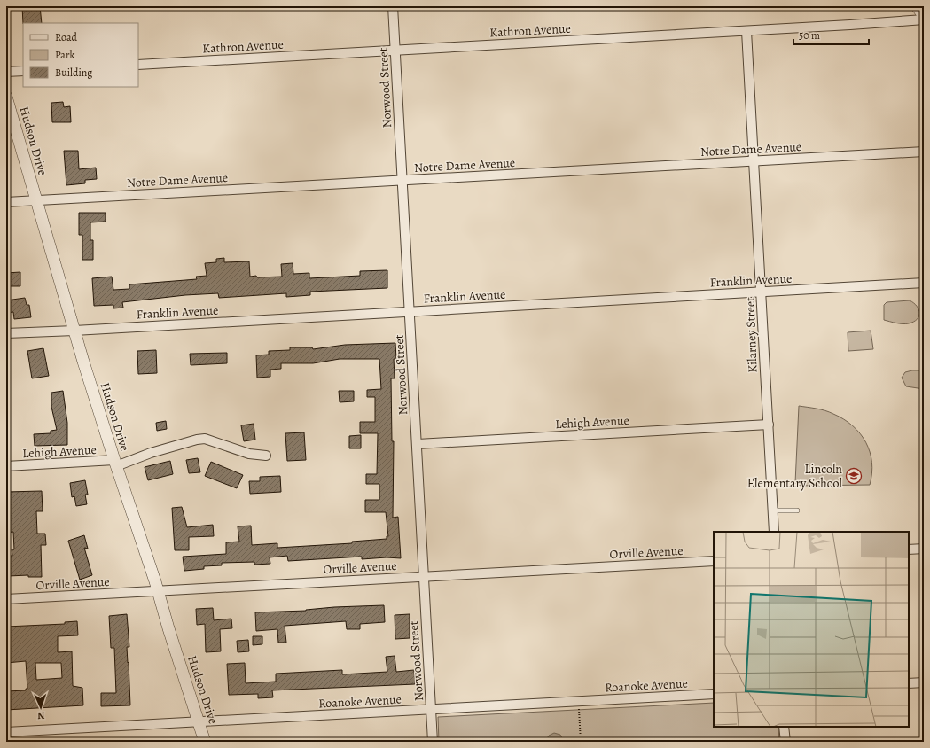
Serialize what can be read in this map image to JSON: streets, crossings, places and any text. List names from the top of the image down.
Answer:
{
  "streets": {
    "street": [
      "Kathron Avenue",
      "Norwood Street",
      "Hudson Drive",
      "Notre Dame Avenue",
      "Franklin Avenue",
      "Kilarney Street",
      "Lehigh Avenue",
      "Orville Avenue",
      "Roanoke Avenue"
    ]
  },
  "crossings": [
    ["Kathron Avenue", "Norwood Street"],
    ["Kathron Avenue", "Kilarney Street"],
    ["Norwood Street", "Notre Dame Avenue"],
    ["Norwood Street", "Franklin Avenue"],
    ["Norwood Street", "Lehigh Avenue"],
    ["Norwood Street", "Orville Avenue"],
    ["Norwood Street", "Roanoke Avenue"],
    ["Hudson Drive", "Notre Dame Avenue"],
    ["Hudson Drive", "Franklin Avenue"],
    ["Hudson Drive", "Lehigh Avenue"],
    ["Hudson Drive", "Orville Avenue"],
    ["Hudson Drive", "Roanoke Avenue"],
    ["Notre Dame Avenue", "Kilarney Street"],
    ["Franklin Avenue", "Kilarney Street"],
    ["Kilarney Street", "Lehigh Avenue"]
  ],
  "places": {
    "school or university": ["Lincoln Elementary School"]
  },
  "legend": ["Road", "Park", "Building"],
  "scale_bar": "50 m",
  "north": "bottom"
}
